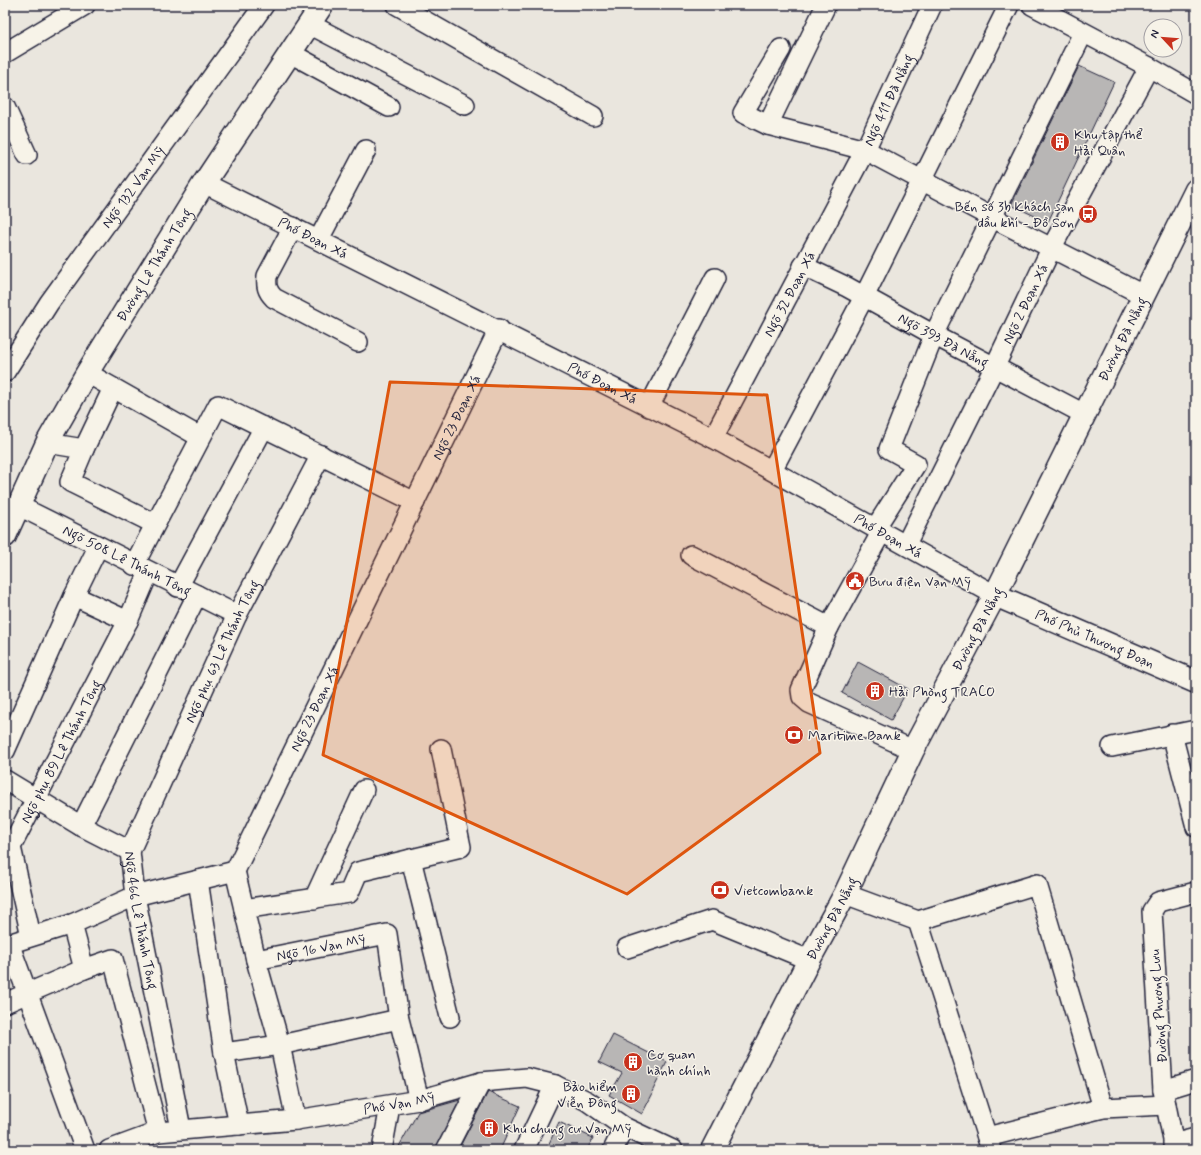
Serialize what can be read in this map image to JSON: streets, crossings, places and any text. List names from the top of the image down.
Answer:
{
  "streets": {
    "main road": ["Đường Lê Thánh Tông", "Đường Đà Nẵng", "Phố Phủ Thượng Đoạn"],
    "street": [
      "Ngõ 411 Đà Nẵng",
      "Ngõ 132 Vạn Mỹ",
      "Phố Đoạn Xá",
      "Ngõ 32 Đoạn Xá",
      "Ngõ 2 Đoạn Xá",
      "Ngõ 393 Đà Nẵng",
      "Ngõ 23 Đoạn Xá",
      "Ngõ 508 Lê Thánh Tông",
      "Ngõ phụ 63 Lê Thánh Tông",
      "Ngõ phụ 89 Lê Thánh Tông",
      "Ngõ 466 Lê Thánh Tông",
      "Ngõ 16 Vạn Mỹ",
      "Đường Phương Lưu",
      "Phố Vạn Mỹ"
    ]
  },
  "crossings": [
    ["Ngõ 411 Đà Nẵng", "Ngõ 32 Đoạn Xá"],
    ["Ngõ 411 Đà Nẵng", "Ngõ 2 Đoạn Xá"],
    ["Ngõ 411 Đà Nẵng", "Đường Đà Nẵng"],
    ["Phố Đoạn Xá", "Đường Lê Thánh Tông"],
    ["Phố Đoạn Xá", "Ngõ 32 Đoạn Xá"],
    ["Phố Đoạn Xá", "Ngõ 2 Đoạn Xá"],
    ["Phố Đoạn Xá", "Đường Đà Nẵng"],
    ["Phố Đoạn Xá", "Ngõ 23 Đoạn Xá"],
    ["Phố Đoạn Xá", "Phố Phủ Thượng Đoạn"],
    ["Đường Lê Thánh Tông", "Ngõ 508 Lê Thánh Tông"],
    ["Ngõ 32 Đoạn Xá", "Ngõ 393 Đà Nẵng"],
    ["Ngõ 2 Đoạn Xá", "Ngõ 393 Đà Nẵng"],
    ["Đường Đà Nẵng", "Ngõ 393 Đà Nẵng"],
    ["Đường Đà Nẵng", "Phố Phủ Thượng Đoạn"],
    ["Ngõ 23 Đoạn Xá", "Ngõ phụ 89 Lê Thánh Tông"],
    ["Ngõ 508 Lê Thánh Tông", "Ngõ phụ 63 Lê Thánh Tông"],
    ["Ngõ 508 Lê Thánh Tông", "Ngõ phụ 89 Lê Thánh Tông"],
    ["Ngõ phụ 63 Lê Thánh Tông", "Ngõ phụ 89 Lê Thánh Tông"],
    ["Ngõ phụ 63 Lê Thánh Tông", "Ngõ 466 Lê Thánh Tông"],
    ["Ngõ phụ 89 Lê Thánh Tông", "Ngõ 466 Lê Thánh Tông"],
    ["Ngõ 466 Lê Thánh Tông", "Phố Vạn Mỹ"],
    ["Ngõ 16 Vạn Mỹ", "Phố Vạn Mỹ"]
  ],
  "places": {
    "building": [
      "Khu tập thể Hải Quân",
      "Hải Phòng TRACO",
      "Cơ quan hành chính",
      "Bảo hiểm Viễn Đông",
      "Khu chung cư Vạn Mỹ"
    ],
    "bus stop": ["Bến số 3b Khách sạn dầu khí - Đồ Sơn"],
    "public building": ["Bưu điện Vạn Mỹ"],
    "bank": ["Maritime Bank", "Vietcombank"]
  },
  "north": "top left"
}
